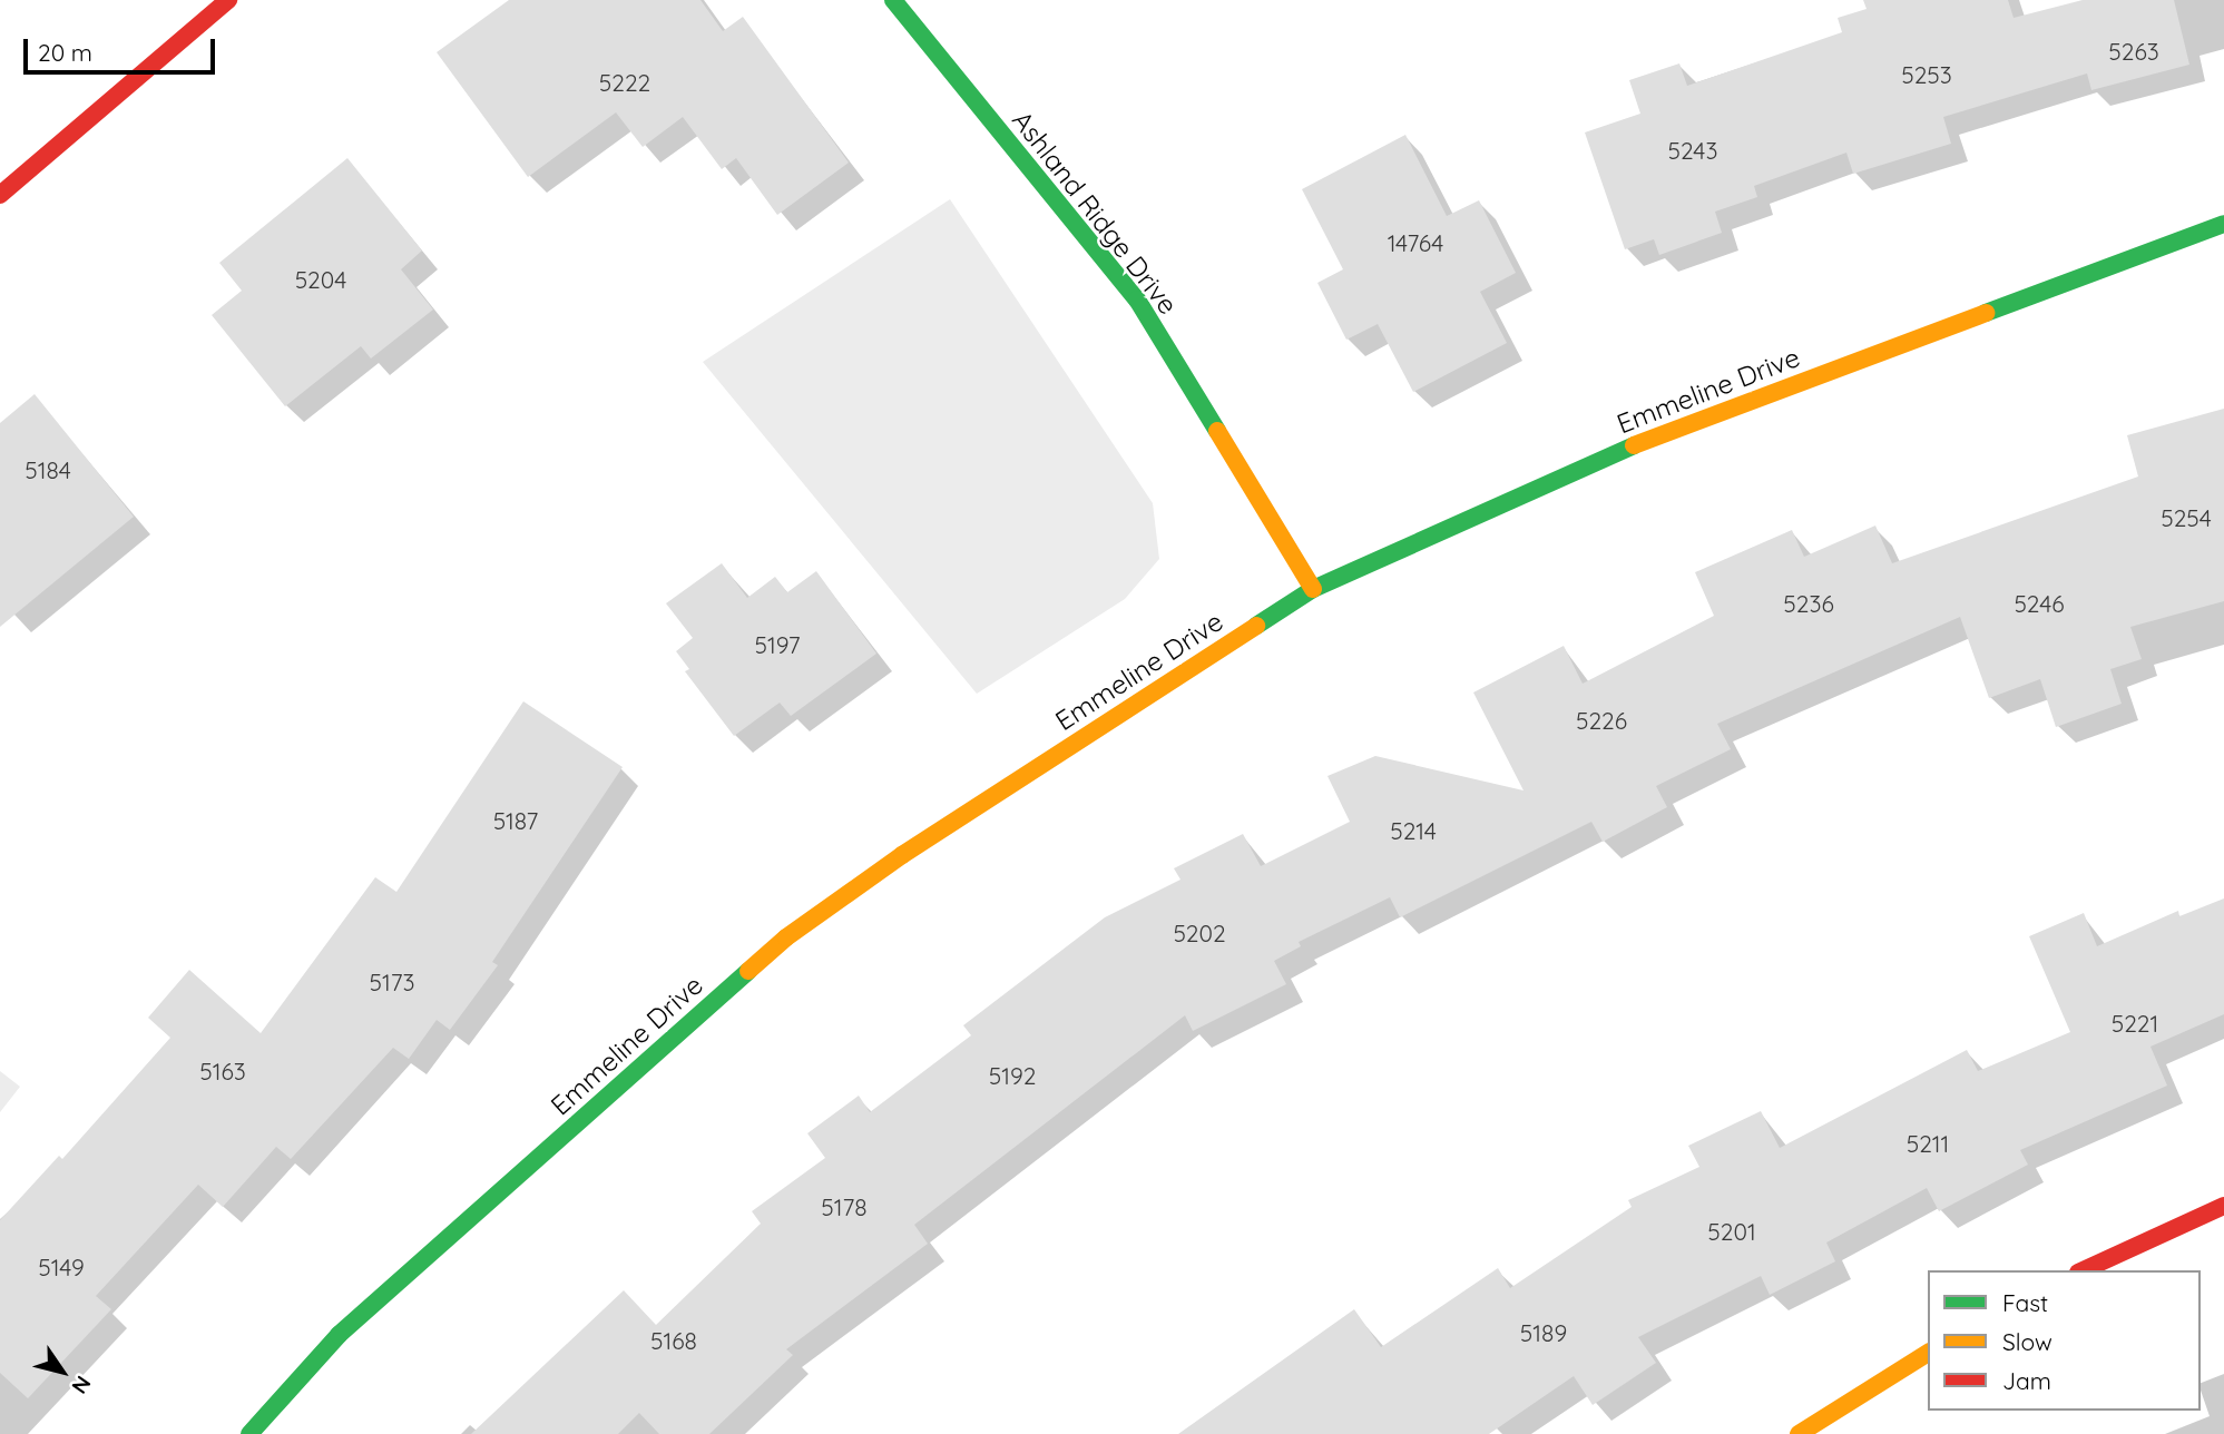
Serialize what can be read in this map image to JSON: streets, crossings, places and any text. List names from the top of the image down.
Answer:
{
  "streets": {
    "street": ["Ashland Ridge Drive", "Emmeline Drive"]
  },
  "crossings": [
    ["Ashland Ridge Drive", "Emmeline Drive"]
  ],
  "house_numbers": [
    "5263",
    "5253",
    "5222",
    "5243",
    "14764",
    "5204",
    "5184",
    "5254",
    "5236",
    "5246",
    "5197",
    "5226",
    "5187",
    "5214",
    "5202",
    "5173",
    "5221",
    "5163",
    "5192",
    "5211",
    "5178",
    "5201",
    "5149",
    "5189",
    "5168"
  ],
  "legend": ["Fast", "Slow", "Jam"],
  "scale_bar": "20 m",
  "north": "bottom right"
}
